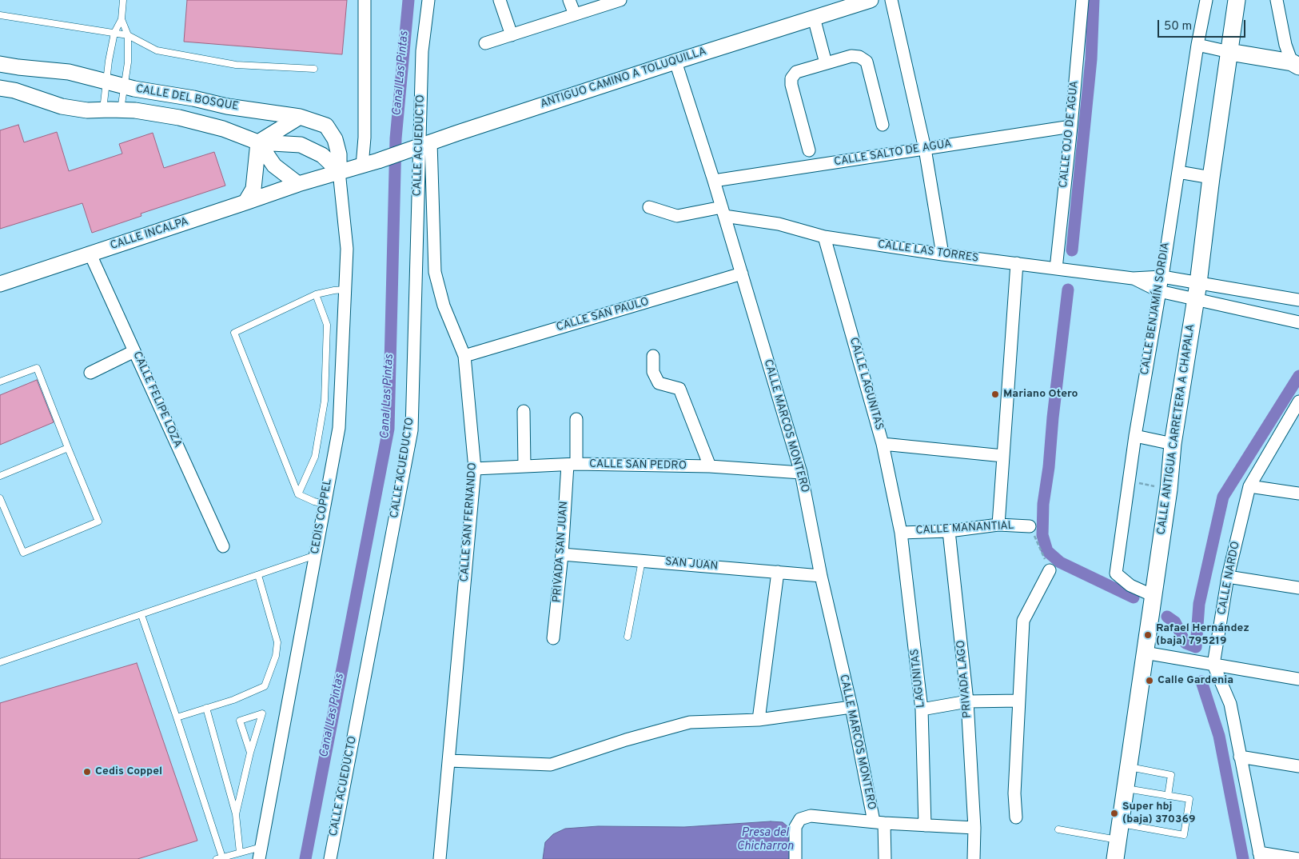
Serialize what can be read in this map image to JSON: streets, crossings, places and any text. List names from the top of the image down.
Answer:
{
  "streets": {
    "main road": ["CALLE ANTIGUA CARRETERA A CHAPALA"],
    "street": [
      "ANTIGUO CAMINO A TOLUQUILLA",
      "CALLE DEL BOSQUE",
      "CALLE OJO DE AGUA",
      "CALLE ACUEDUCTO",
      "CALLE SALTO DE AGUA",
      "CALLE INCALPA",
      "CALLE LAS TORRES",
      "CALLE BENJAMÍN SORDIA",
      "CALLE SAN PAULO",
      "CALLE LAGUNITAS",
      "CALLE FELIPE LOZA",
      "CALLE MARCOS MONTERO",
      "CALLE SAN PEDRO",
      "CEDIS COPPEL",
      "CALLE SAN FERNANDO",
      "CALLE MANANTIAL",
      "PRIVADA SAN JUAN",
      "SAN JUAN",
      "CALLE NARDO",
      "LAGUNITAS",
      "PRIVADA LAGO"
    ]
  },
  "crossings": [
    ["ANTIGUO CAMINO A TOLUQUILLA", "CALLE ACUEDUCTO"],
    ["ANTIGUO CAMINO A TOLUQUILLA", "CALLE MARCOS MONTERO"],
    ["ANTIGUO CAMINO A TOLUQUILLA", "CALLE SAN FERNANDO"],
    ["CALLE DEL BOSQUE", "CALLE INCALPA"],
    ["CALLE DEL BOSQUE", "CEDIS COPPEL"],
    ["CALLE OJO DE AGUA", "CALLE SALTO DE AGUA"],
    ["CALLE OJO DE AGUA", "CALLE LAS TORRES"],
    ["CALLE ACUEDUCTO", "CALLE SAN FERNANDO"],
    ["CALLE SALTO DE AGUA", "CALLE MARCOS MONTERO"],
    ["CALLE INCALPA", "CALLE FELIPE LOZA"],
    ["CALLE INCALPA", "CEDIS COPPEL"],
    ["CALLE LAS TORRES", "CALLE BENJAMÍN SORDIA"],
    ["CALLE LAS TORRES", "CALLE LAGUNITAS"],
    ["CALLE LAS TORRES", "CALLE MARCOS MONTERO"],
    ["CALLE LAS TORRES", "CALLE ANTIGUA CARRETERA A CHAPALA"],
    ["CALLE BENJAMÍN SORDIA", "CALLE ANTIGUA CARRETERA A CHAPALA"],
    ["CALLE SAN PAULO", "CALLE MARCOS MONTERO"],
    ["CALLE SAN PAULO", "CALLE SAN FERNANDO"],
    ["CALLE LAGUNITAS", "CALLE MANANTIAL"],
    ["CALLE LAGUNITAS", "LAGUNITAS"],
    ["CALLE MARCOS MONTERO", "CALLE SAN PEDRO"],
    ["CALLE MARCOS MONTERO", "SAN JUAN"],
    ["CALLE SAN PEDRO", "CALLE SAN FERNANDO"],
    ["CALLE SAN PEDRO", "PRIVADA SAN JUAN"],
    ["CALLE MANANTIAL", "LAGUNITAS"],
    ["CALLE MANANTIAL", "PRIVADA LAGO"],
    ["PRIVADA SAN JUAN", "SAN JUAN"]
  ],
  "water": ["Canal Las Pintas", "Presa del Chicharron"],
  "places": [
    "Mariano Otero",
    "Rafael Hernández (baja) 795219",
    "Calle Gardenia",
    "Cedis Coppel",
    "Super hbj (baja) 370369"
  ],
  "scale_bar": "50 m"
}
